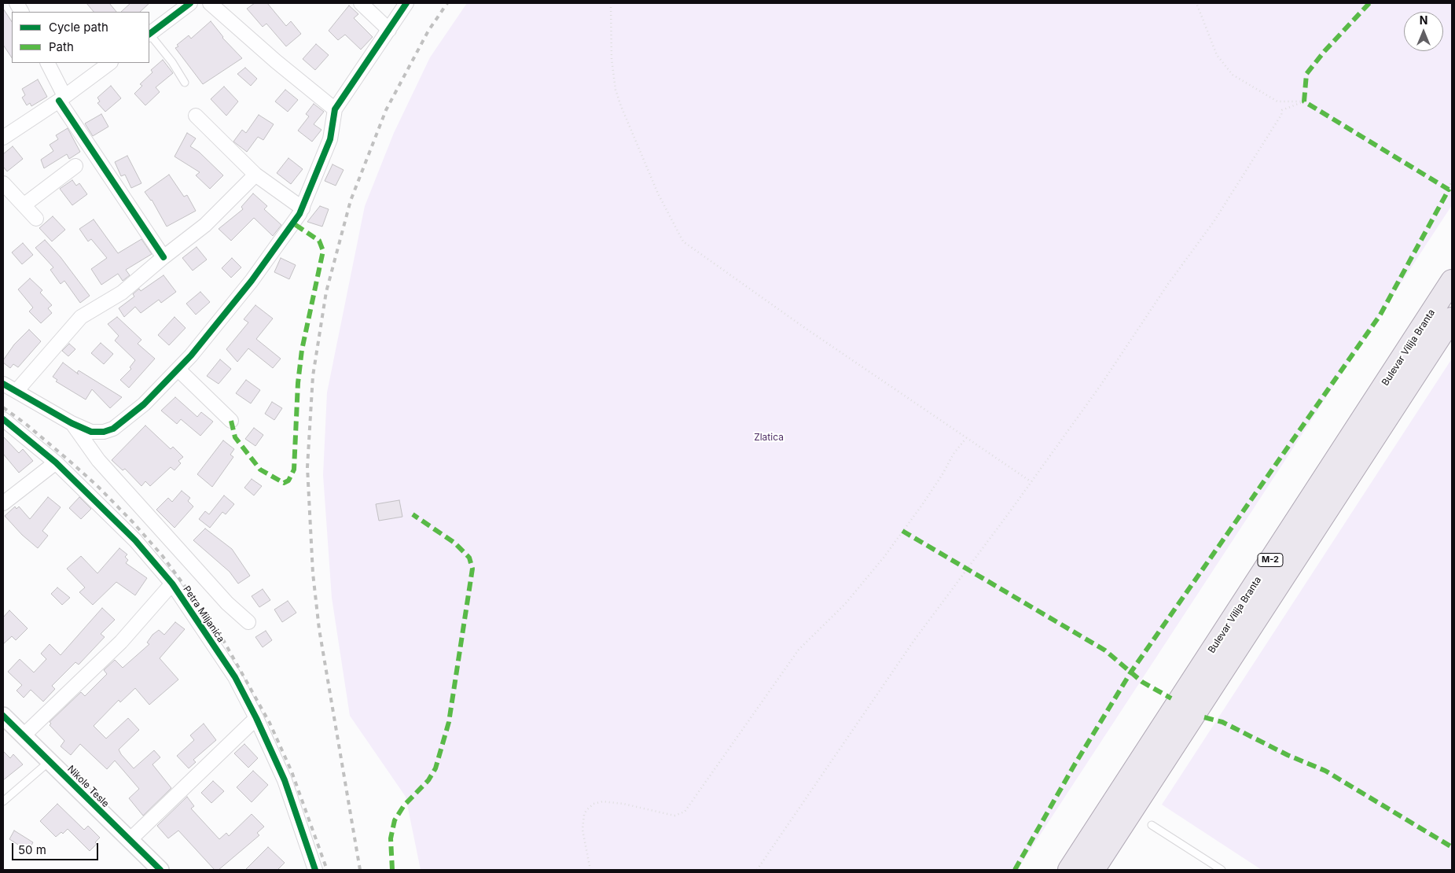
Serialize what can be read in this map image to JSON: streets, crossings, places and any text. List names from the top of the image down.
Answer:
{
  "streets": {
    "main road": ["Bulevar Vilija Branta", "M-2"],
    "street": ["Petra Miljanića", "Nikole Tesle"]
  },
  "parks": ["Zlatica"],
  "legend": ["Cycle path", "Path"],
  "scale_bar": "50 m",
  "north": "top"
}
